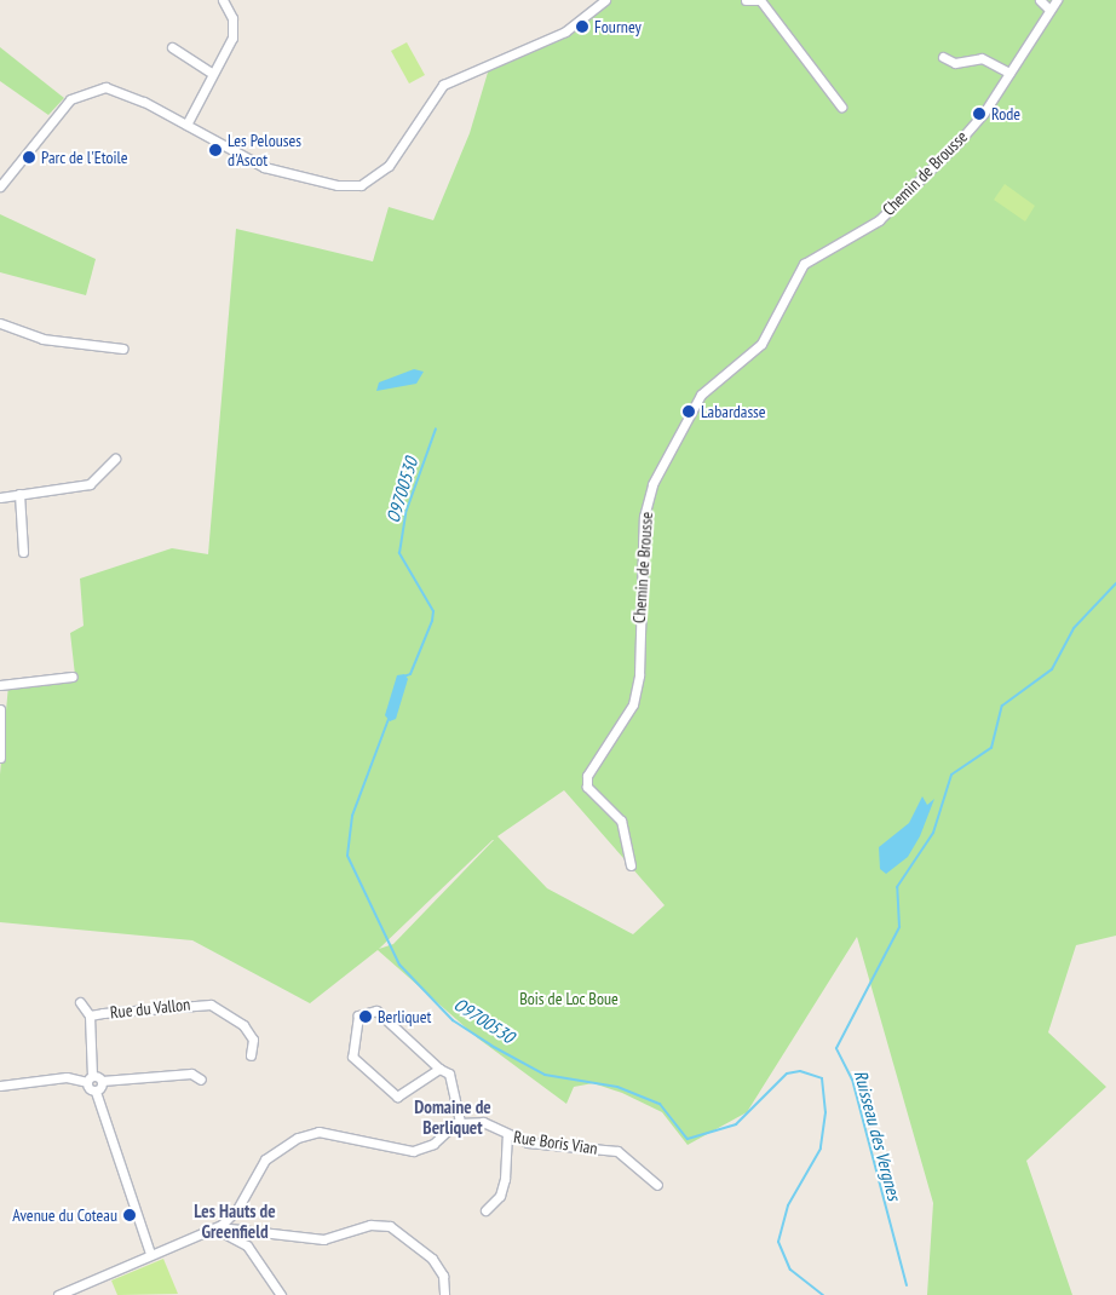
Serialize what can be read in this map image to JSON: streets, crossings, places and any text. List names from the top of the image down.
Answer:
{
  "streets": {
    "street": ["Chemin de Brousse", "Rue du Vallon", "Rue Boris Vian"]
  },
  "districts": ["Domaine de Berliquet", "Les Hauts de Greenfield"],
  "water": ["O9700530", "Ruisseau des Vergnes"],
  "parks": ["Bois de Loc Boue"],
  "places": [
    "Fourney",
    "Rode",
    "Les Pelouses d'Ascot",
    "Parc de l'Etoile",
    "Labardasse",
    "Berliquet",
    "Avenue du Coteau"
  ]
}
